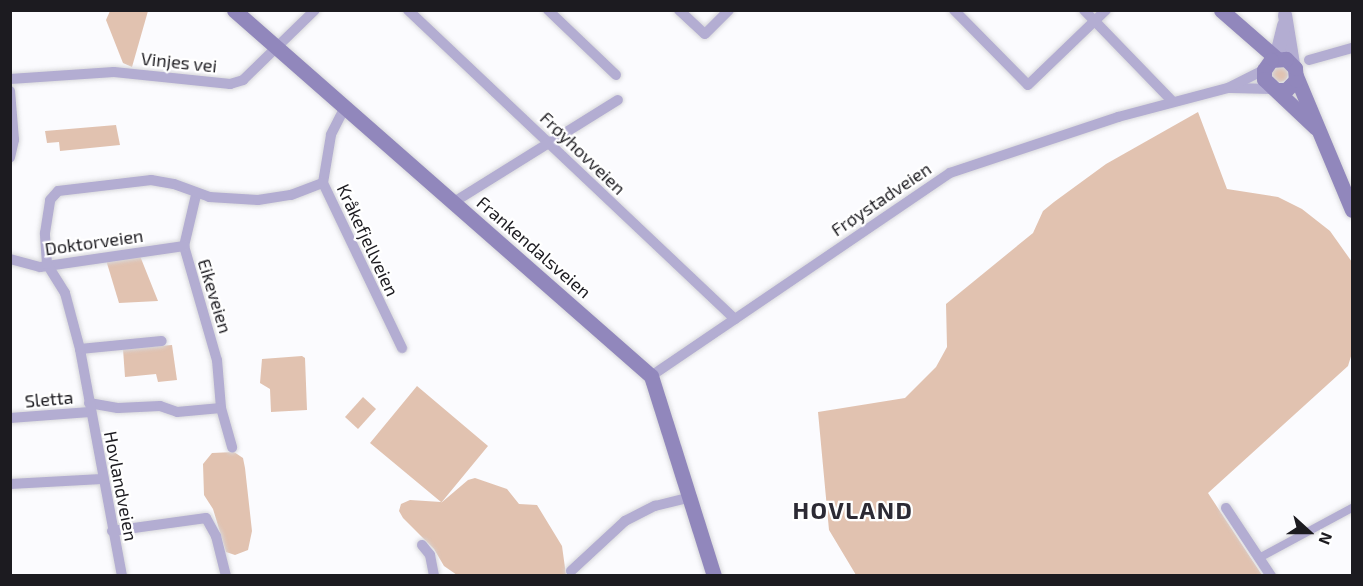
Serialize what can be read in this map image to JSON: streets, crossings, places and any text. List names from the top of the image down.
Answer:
{
  "streets": {
    "main road": ["Frankendalsveien"],
    "street": [
      "Vinjes vei",
      "Frøyhovveien",
      "Frøystadveien",
      "Kråkefjellveien",
      "Doktorveien",
      "Eikeveien",
      "Sletta",
      "Hovlandveien"
    ]
  },
  "crossings": [
    ["Vinjes vei", "Frankendalsveien"],
    ["Frøyhovveien", "Frøystadveien"],
    ["Frøystadveien", "Frankendalsveien"],
    ["Kråkefjellveien", "Frankendalsveien"],
    ["Doktorveien", "Eikeveien"],
    ["Doktorveien", "Hovlandveien"],
    ["Eikeveien", "Hovlandveien"],
    ["Sletta", "Hovlandveien"]
  ],
  "districts": ["HOVLAND"],
  "north": "right"
}
